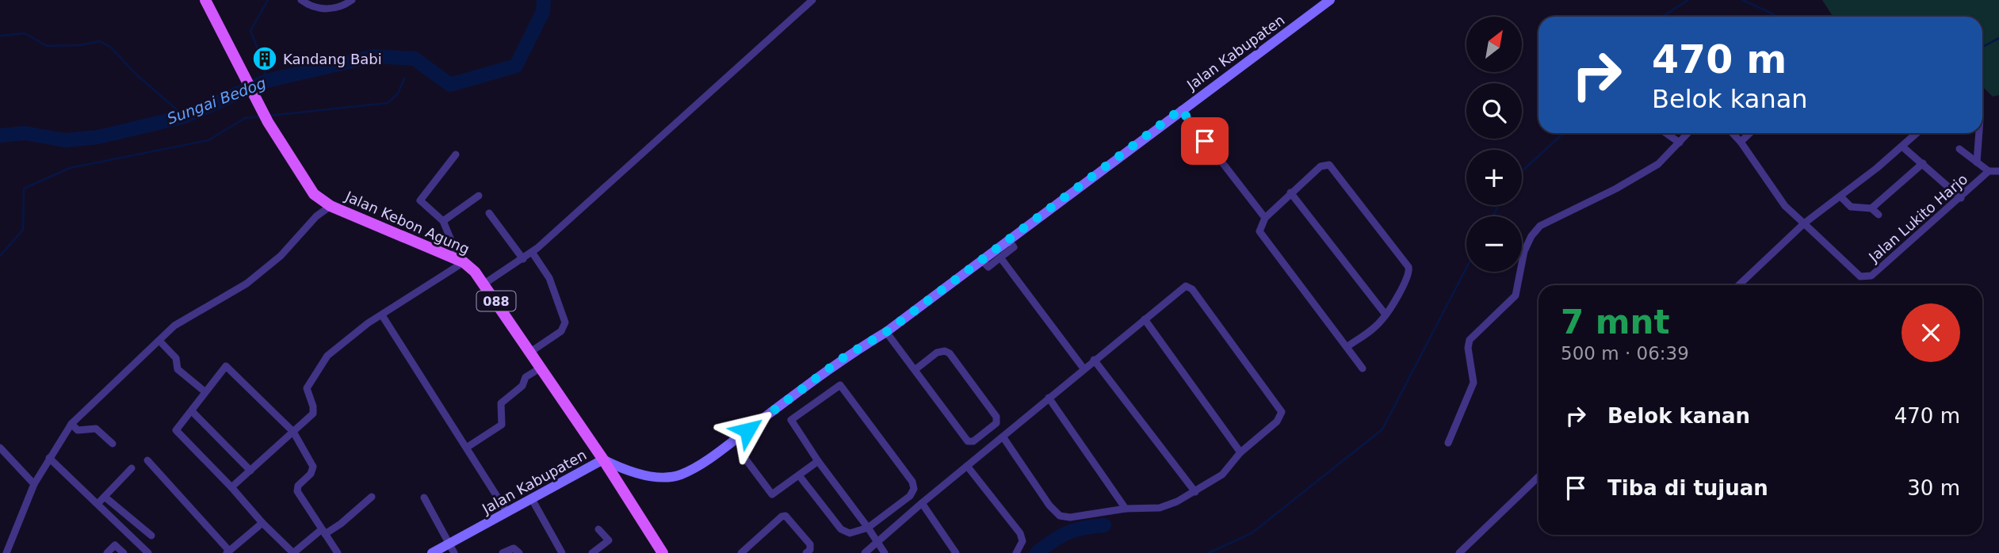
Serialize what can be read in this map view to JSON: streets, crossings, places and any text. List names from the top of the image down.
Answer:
{
  "streets": {
    "main road": ["Jalan Kabupaten", "Jalan Kebon Agung", "088"],
    "street": ["Jalan Lukito Harjo"]
  },
  "crossings": [
    ["Jalan Kabupaten", "Jalan Kebon Agung"]
  ],
  "water": ["Sungai Bedog"],
  "places": {
    "building": ["Kandang Babi"]
  },
  "north": "top right",
  "page": {
    "map_buttons": ["+", "−"],
    "turn": ["470 m", "Belok kanan"],
    "heading": ["7 mnt", "500 m · 06:39"],
    "list": [
      {
        "name": "Belok kanan",
        "value": "470 m"
      },
      {
        "name": "Tiba di tujuan",
        "value": "30 m"
      }
    ]
  }
}
